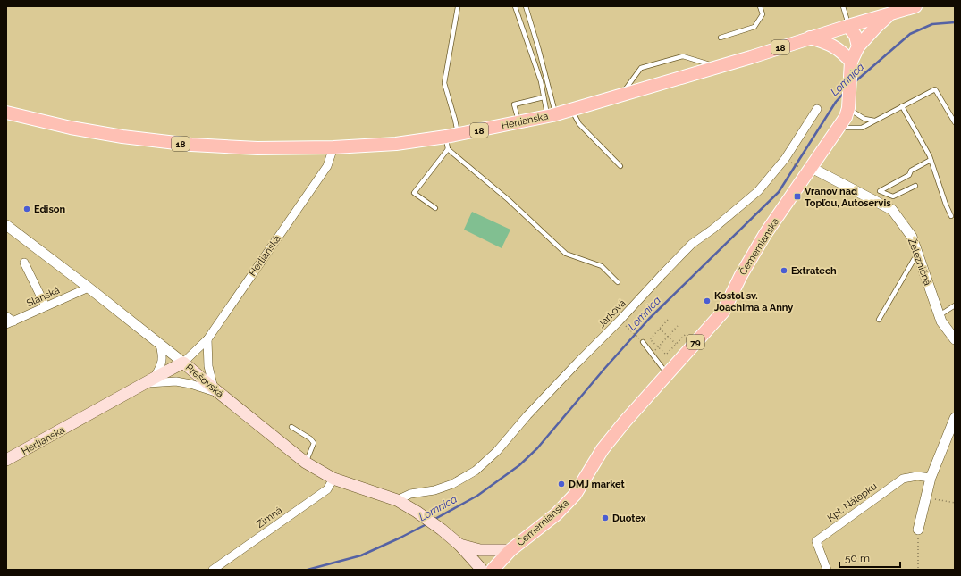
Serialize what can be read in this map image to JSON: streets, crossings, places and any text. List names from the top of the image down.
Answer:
{
  "streets": {
    "main road": [
      "18",
      "Herlianska",
      "Čemernianska",
      "79",
      "Prešovská"
    ],
    "street": [
      "Železničná",
      "Slanská",
      "Jarková",
      "Kpt. Nálepku",
      "Zimná"
    ]
  },
  "crossings": [
    ["18", "Herlianska"],
    ["18", "Čemernianska"],
    ["Herlianska", "Prešovská"],
    ["Čemernianska", "Železničná"],
    ["Slanská", "Prešovská"],
    ["Jarková", "Prešovská"],
    ["Prešovská", "Zimná"]
  ],
  "water": ["Lomnica"],
  "places": {
    "transit": ["Vranov nad Topľou, Autoservis"],
    "other": [
      "Edison",
      "Extratech",
      "Kostol sv. Joachima a Anny",
      "DMJ market",
      "Duotex"
    ]
  },
  "scale_bar": "50 m"
}
